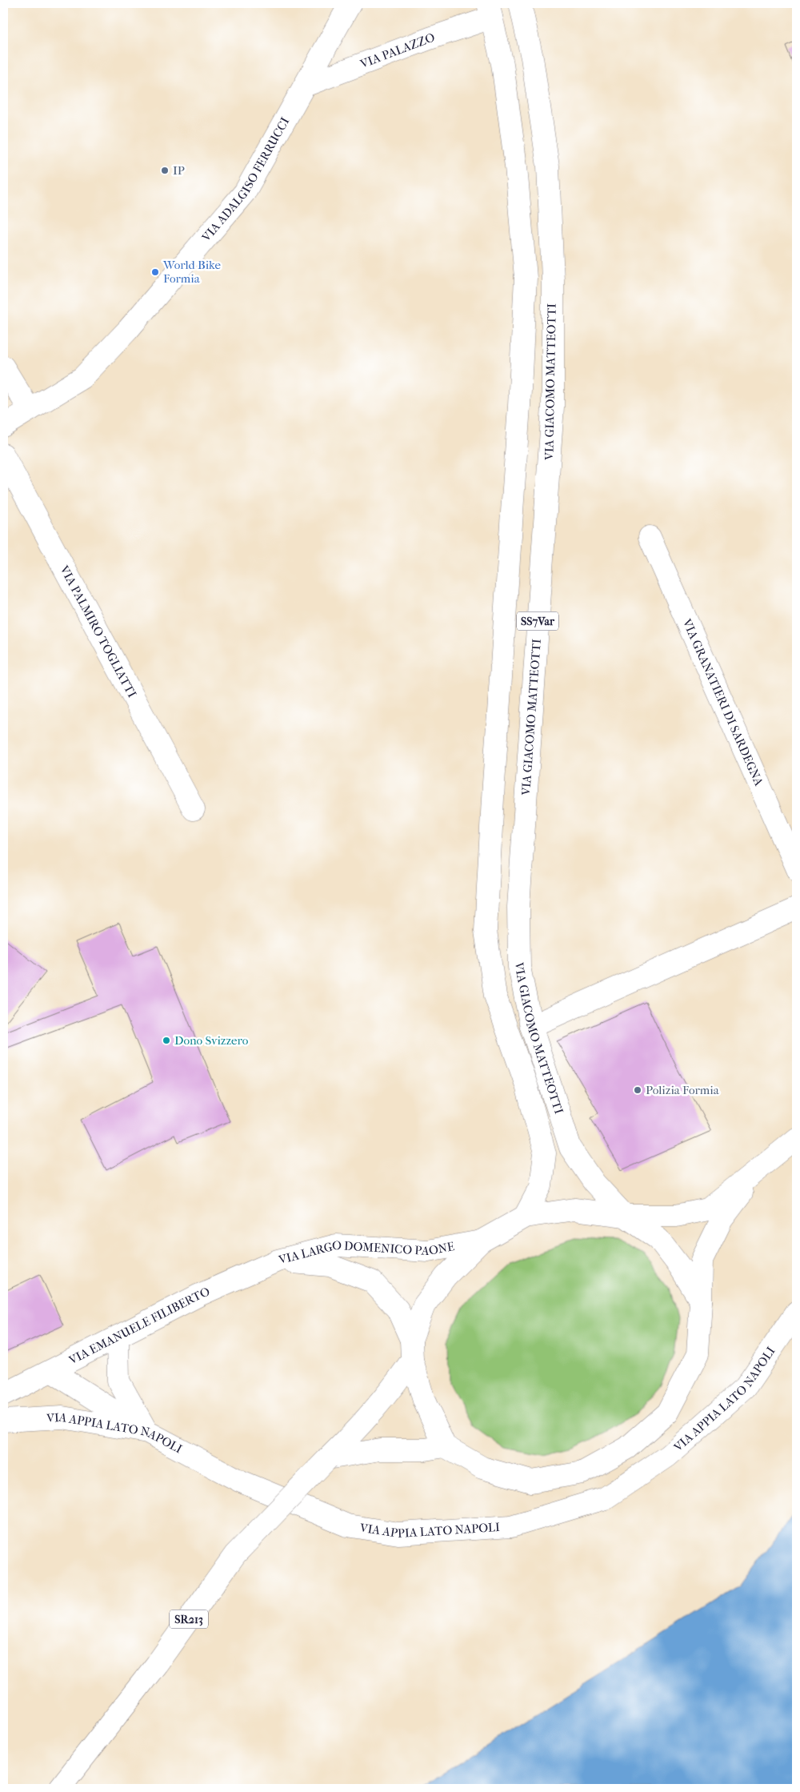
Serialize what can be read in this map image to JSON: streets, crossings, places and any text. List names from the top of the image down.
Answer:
{
  "streets": {
    "street": [
      "VIA PALAZZO",
      "VIA ADALGISO FERRUCCI",
      "VIA GIACOMO MATTEOTTI",
      "SS7Var",
      "VIA PALMIRO TOGLIATTI",
      "VIA GRANATIERI DI SARDEGNA",
      "VIA LARGO DOMENICO PAONE",
      "VIA EMANUELE FILIBERTO",
      "VIA APPIA LATO NAPOLI",
      "SR213"
    ]
  },
  "crossings": [
    ["VIA PALAZZO", "VIA ADALGISO FERRUCCI"],
    ["VIA PALAZZO", "VIA GIACOMO MATTEOTTI"],
    ["VIA LARGO DOMENICO PAONE", "VIA EMANUELE FILIBERTO"],
    ["VIA LARGO DOMENICO PAONE", "SR213"]
  ],
  "places": [
    "IP",
    "World Bike Formia",
    "Dono Svizzero",
    "Polizia Formia"
  ]
}
